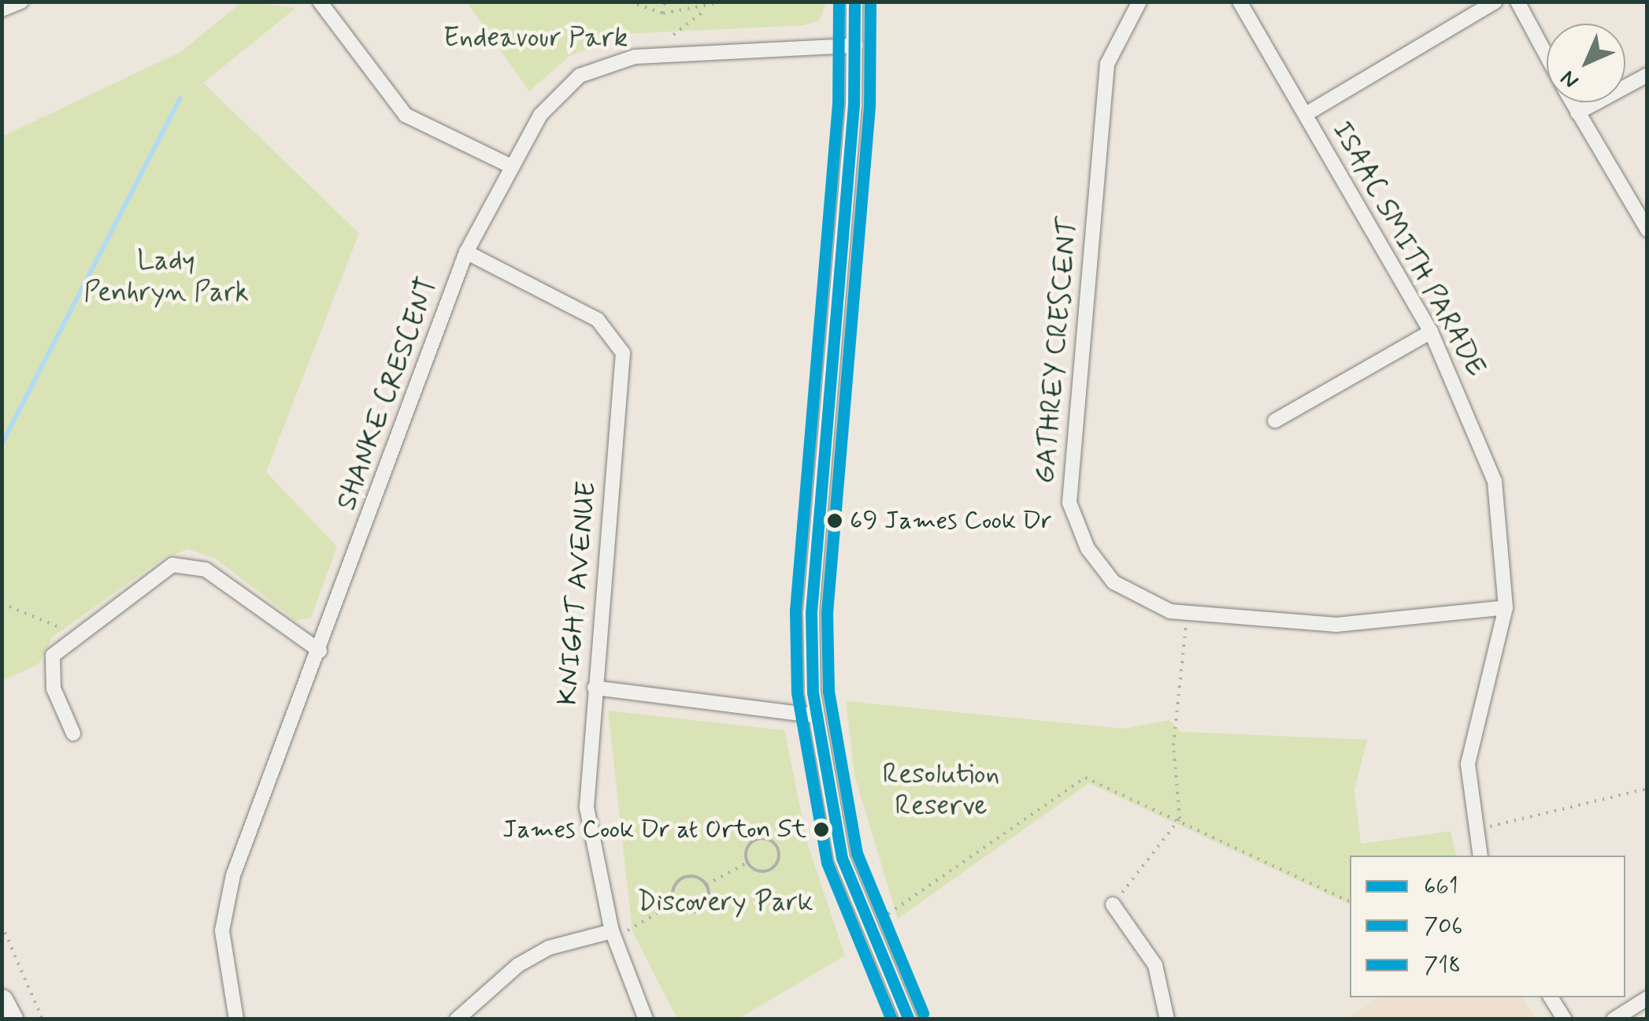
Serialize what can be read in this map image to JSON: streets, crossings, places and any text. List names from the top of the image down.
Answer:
{
  "streets": {
    "street": [
      "ISAAC SMITH PARADE",
      "GATHREY CRESCENT",
      "SHANKE CRESCENT",
      "KNIGHT AVENUE"
    ]
  },
  "crossings": [
    ["ISAAC SMITH PARADE", "GATHREY CRESCENT"],
    ["SHANKE CRESCENT", "KNIGHT AVENUE"]
  ],
  "parks": [
    "Endeavour Park",
    "Lady Penhryn Park",
    "Resolution Reserve",
    "Discovery Park"
  ],
  "places": ["69 James Cook Dr", "James Cook Dr at Orton St"],
  "lines": ["transit line 661", "transit line 706", "transit line 718"],
  "legend": ["661", "706", "718"],
  "north": "bottom left"
}
